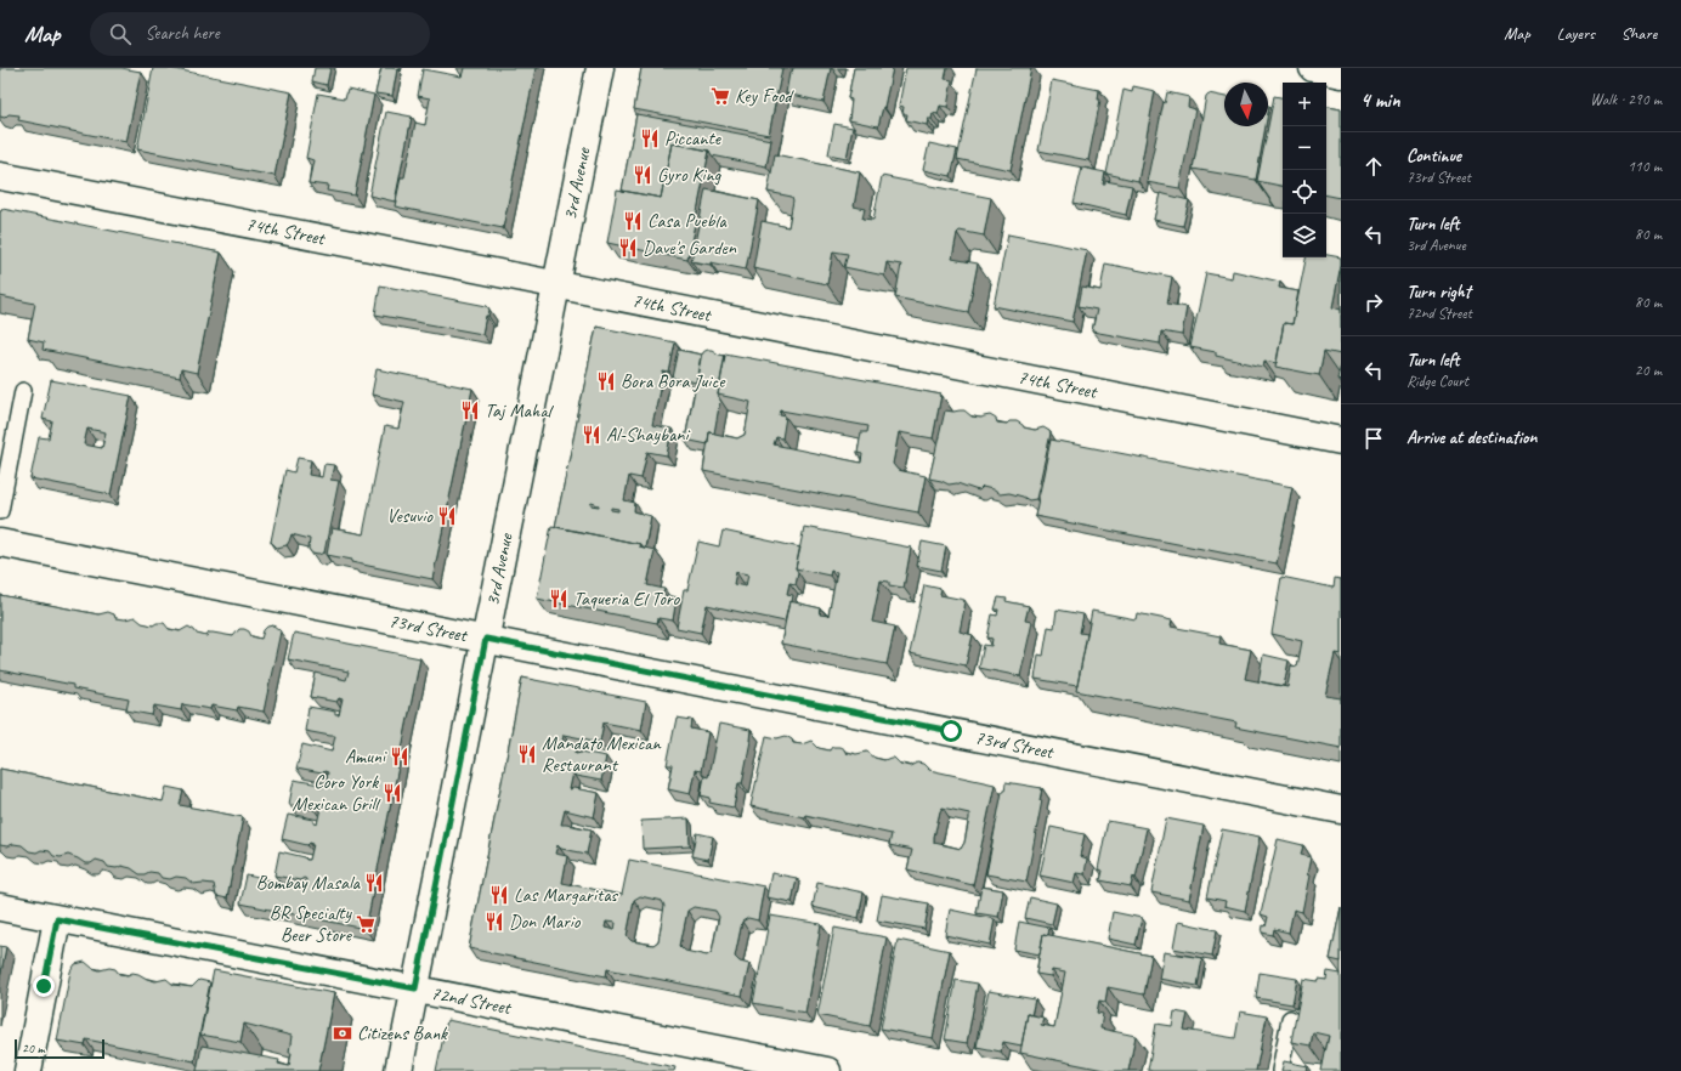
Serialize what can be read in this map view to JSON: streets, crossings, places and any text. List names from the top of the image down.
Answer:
{
  "streets": {
    "street": [
      "3rd Avenue",
      "74th Street",
      "73rd Street",
      "72nd Street"
    ]
  },
  "crossings": [
    ["3rd Avenue", "74th Street"],
    ["3rd Avenue", "73rd Street"],
    ["3rd Avenue", "72nd Street"]
  ],
  "places": {
    "supermarket": ["Key Food", "BR Specialty Beer Store"],
    "restaurant": [
      "Piccante",
      "Gyro King",
      "Casa Puebla",
      "Dave's Garden",
      "Bora Bora Juice",
      "Taj Mahal",
      "Al-Shaybani",
      "Vesuvio",
      "Taqueria El Toro",
      "Mandato Mexican Restaurant",
      "Amuni",
      "Coro York Mexican Grill",
      "Bombay Masala",
      "Las Margaritas",
      "Don Mario"
    ],
    "bank": ["Citizens Bank"]
  },
  "scale_bar": "20 m",
  "north": "bottom",
  "page": {
    "header": "Map",
    "search": "Search here",
    "nav": ["Map", "Layers", "Share"],
    "heading": ["4 min", "Walk · 290 m"],
    "map_buttons": ["+", "−"],
    "list": [
      ["Continue", "73rd Street", "110 m"],
      ["Turn left", "3rd Avenue", "80 m"],
      ["Turn right", "72nd Street", "80 m"],
      ["Turn left", "Ridge Court", "20 m"],
      "Arrive at destination"
    ],
    "scale": "20 m"
  }
}
